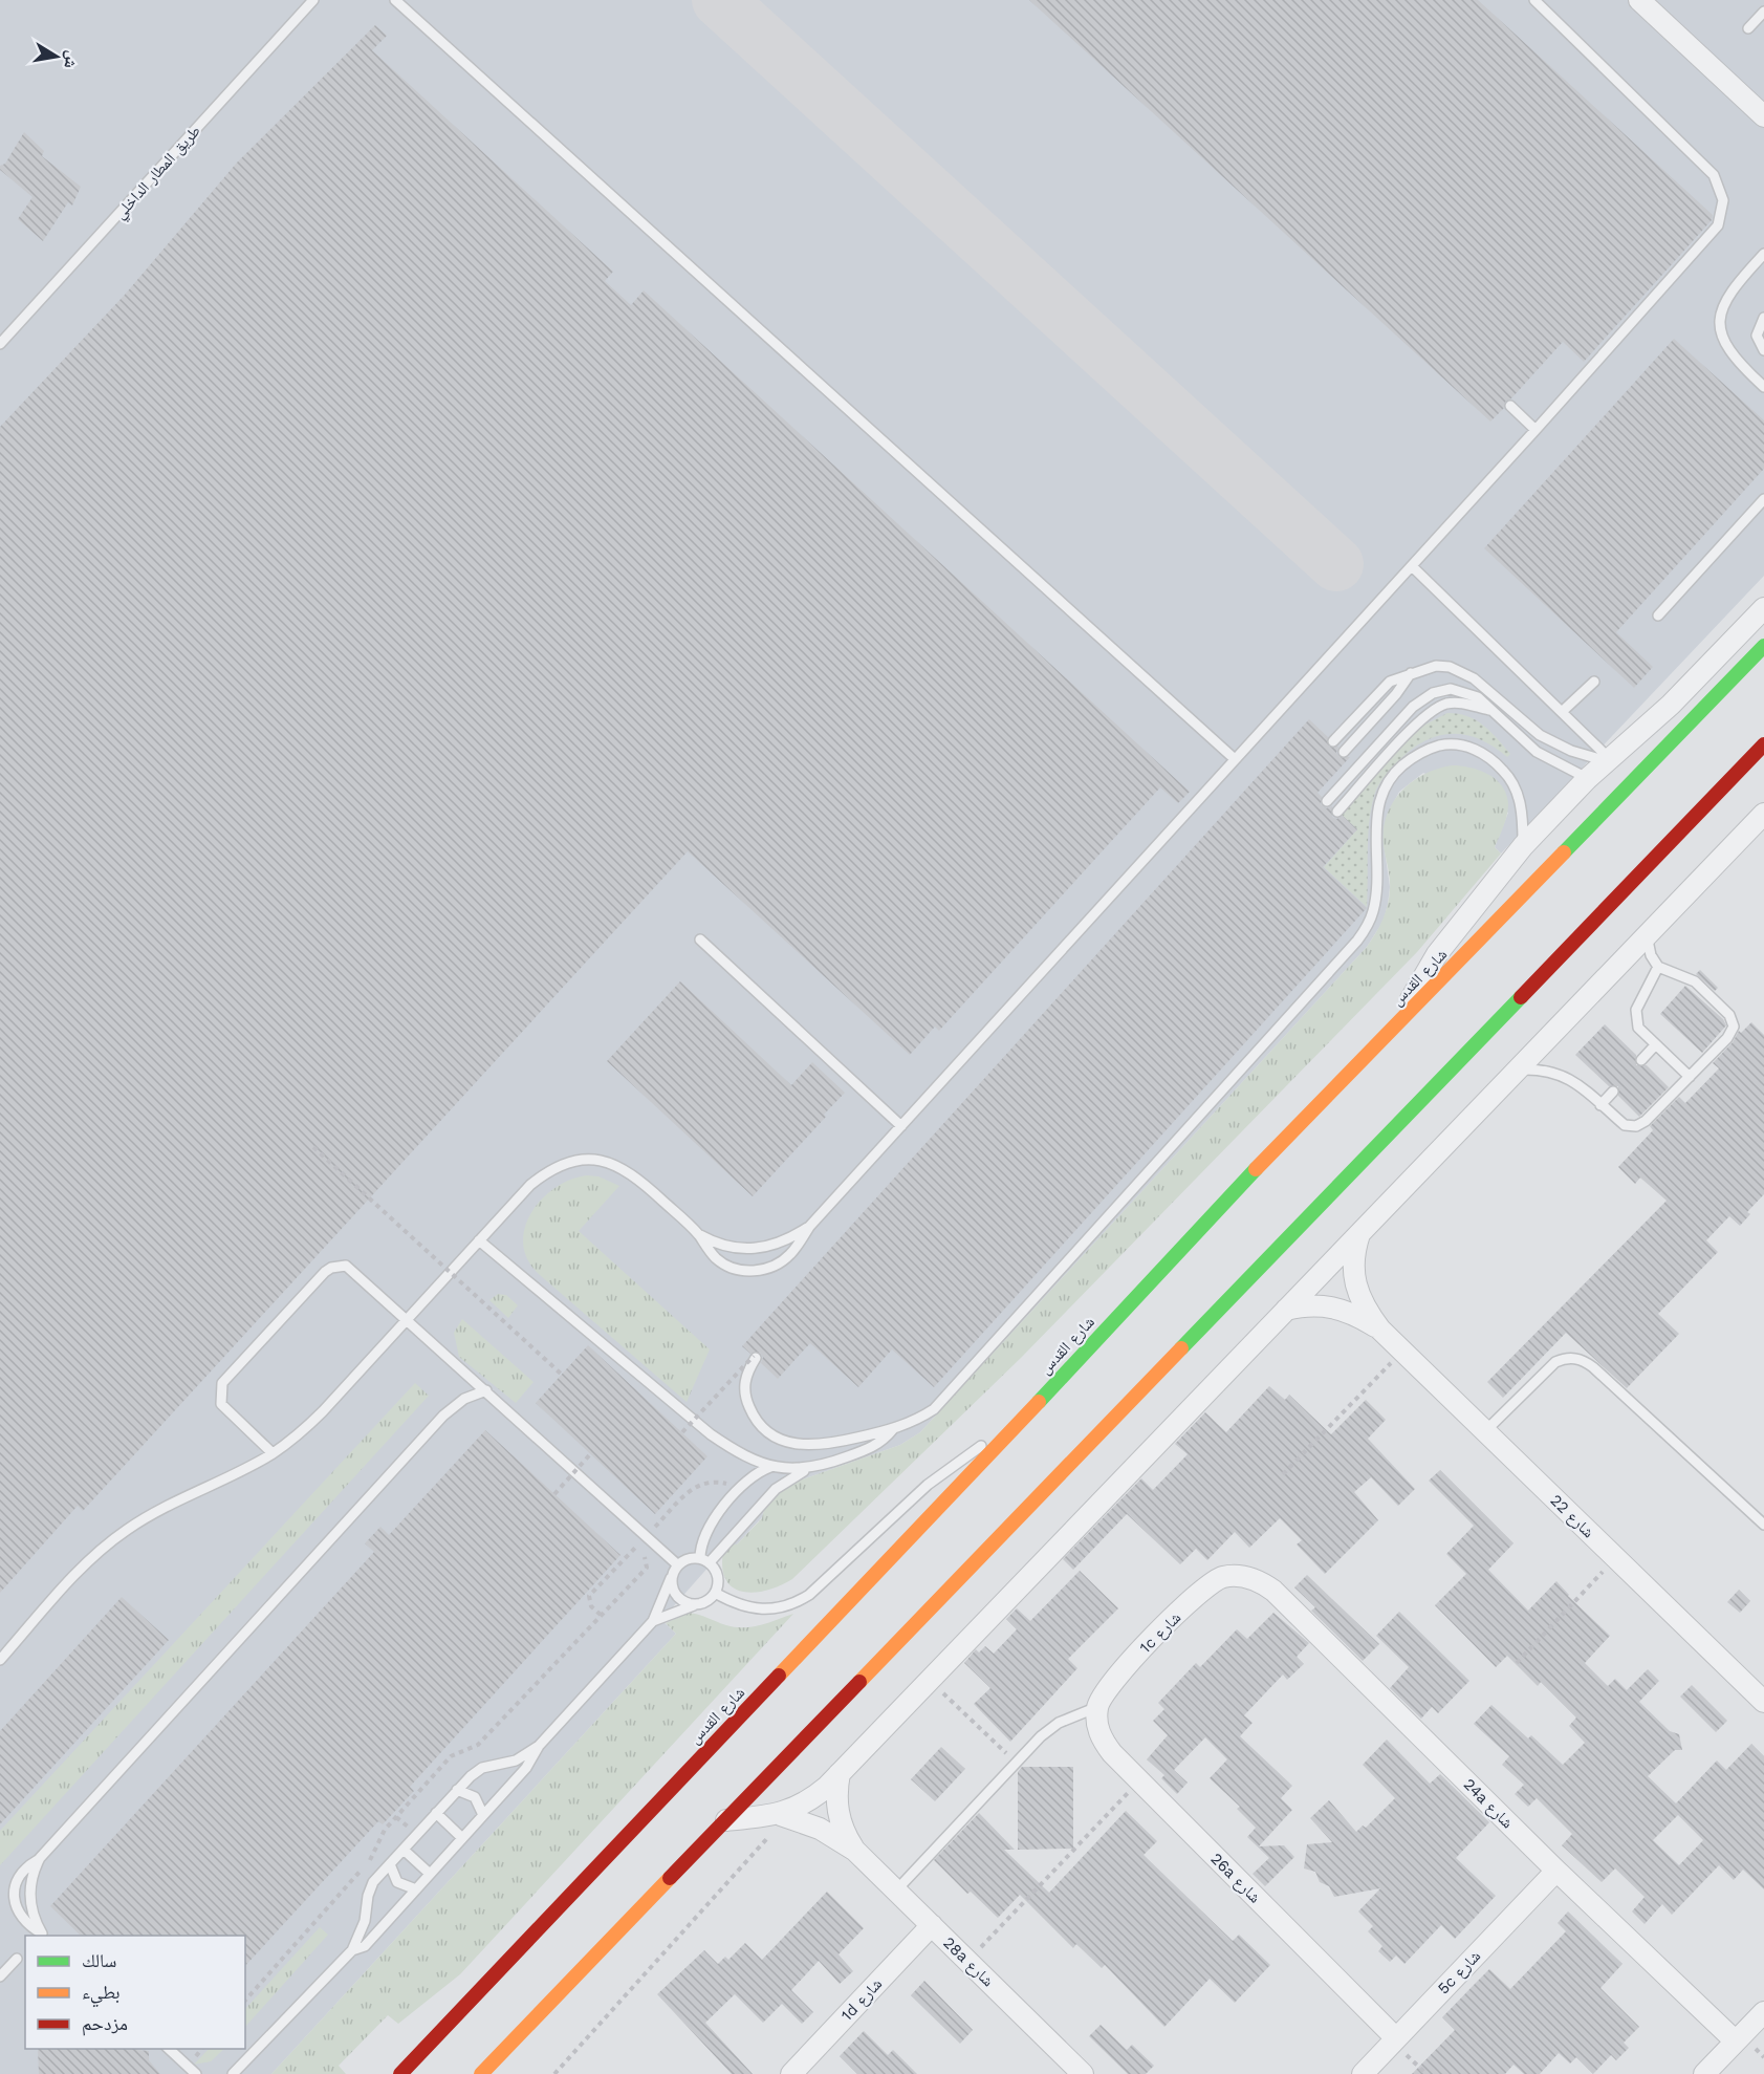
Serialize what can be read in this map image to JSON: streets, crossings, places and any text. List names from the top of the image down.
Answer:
{
  "streets": {
    "main road": ["شارع القدس"],
    "street": [
      "شارع 22",
      "1c شارع",
      "24a شارع",
      "26a شارع",
      "28a شارع",
      "5c شارع",
      "1d شارع"
    ],
    "lane": ["طريق المطار الداخلي"]
  },
  "crossings": [
    ["1c شارع", "24a شارع"],
    ["1c شارع", "26a شارع"],
    ["24a شارع", "5c شارع"],
    ["26a شارع", "5c شارع"],
    ["28a شارع", "1d شارع"]
  ],
  "legend": ["سالك", "بطيء", "مزدحم"],
  "north": "right"
}
